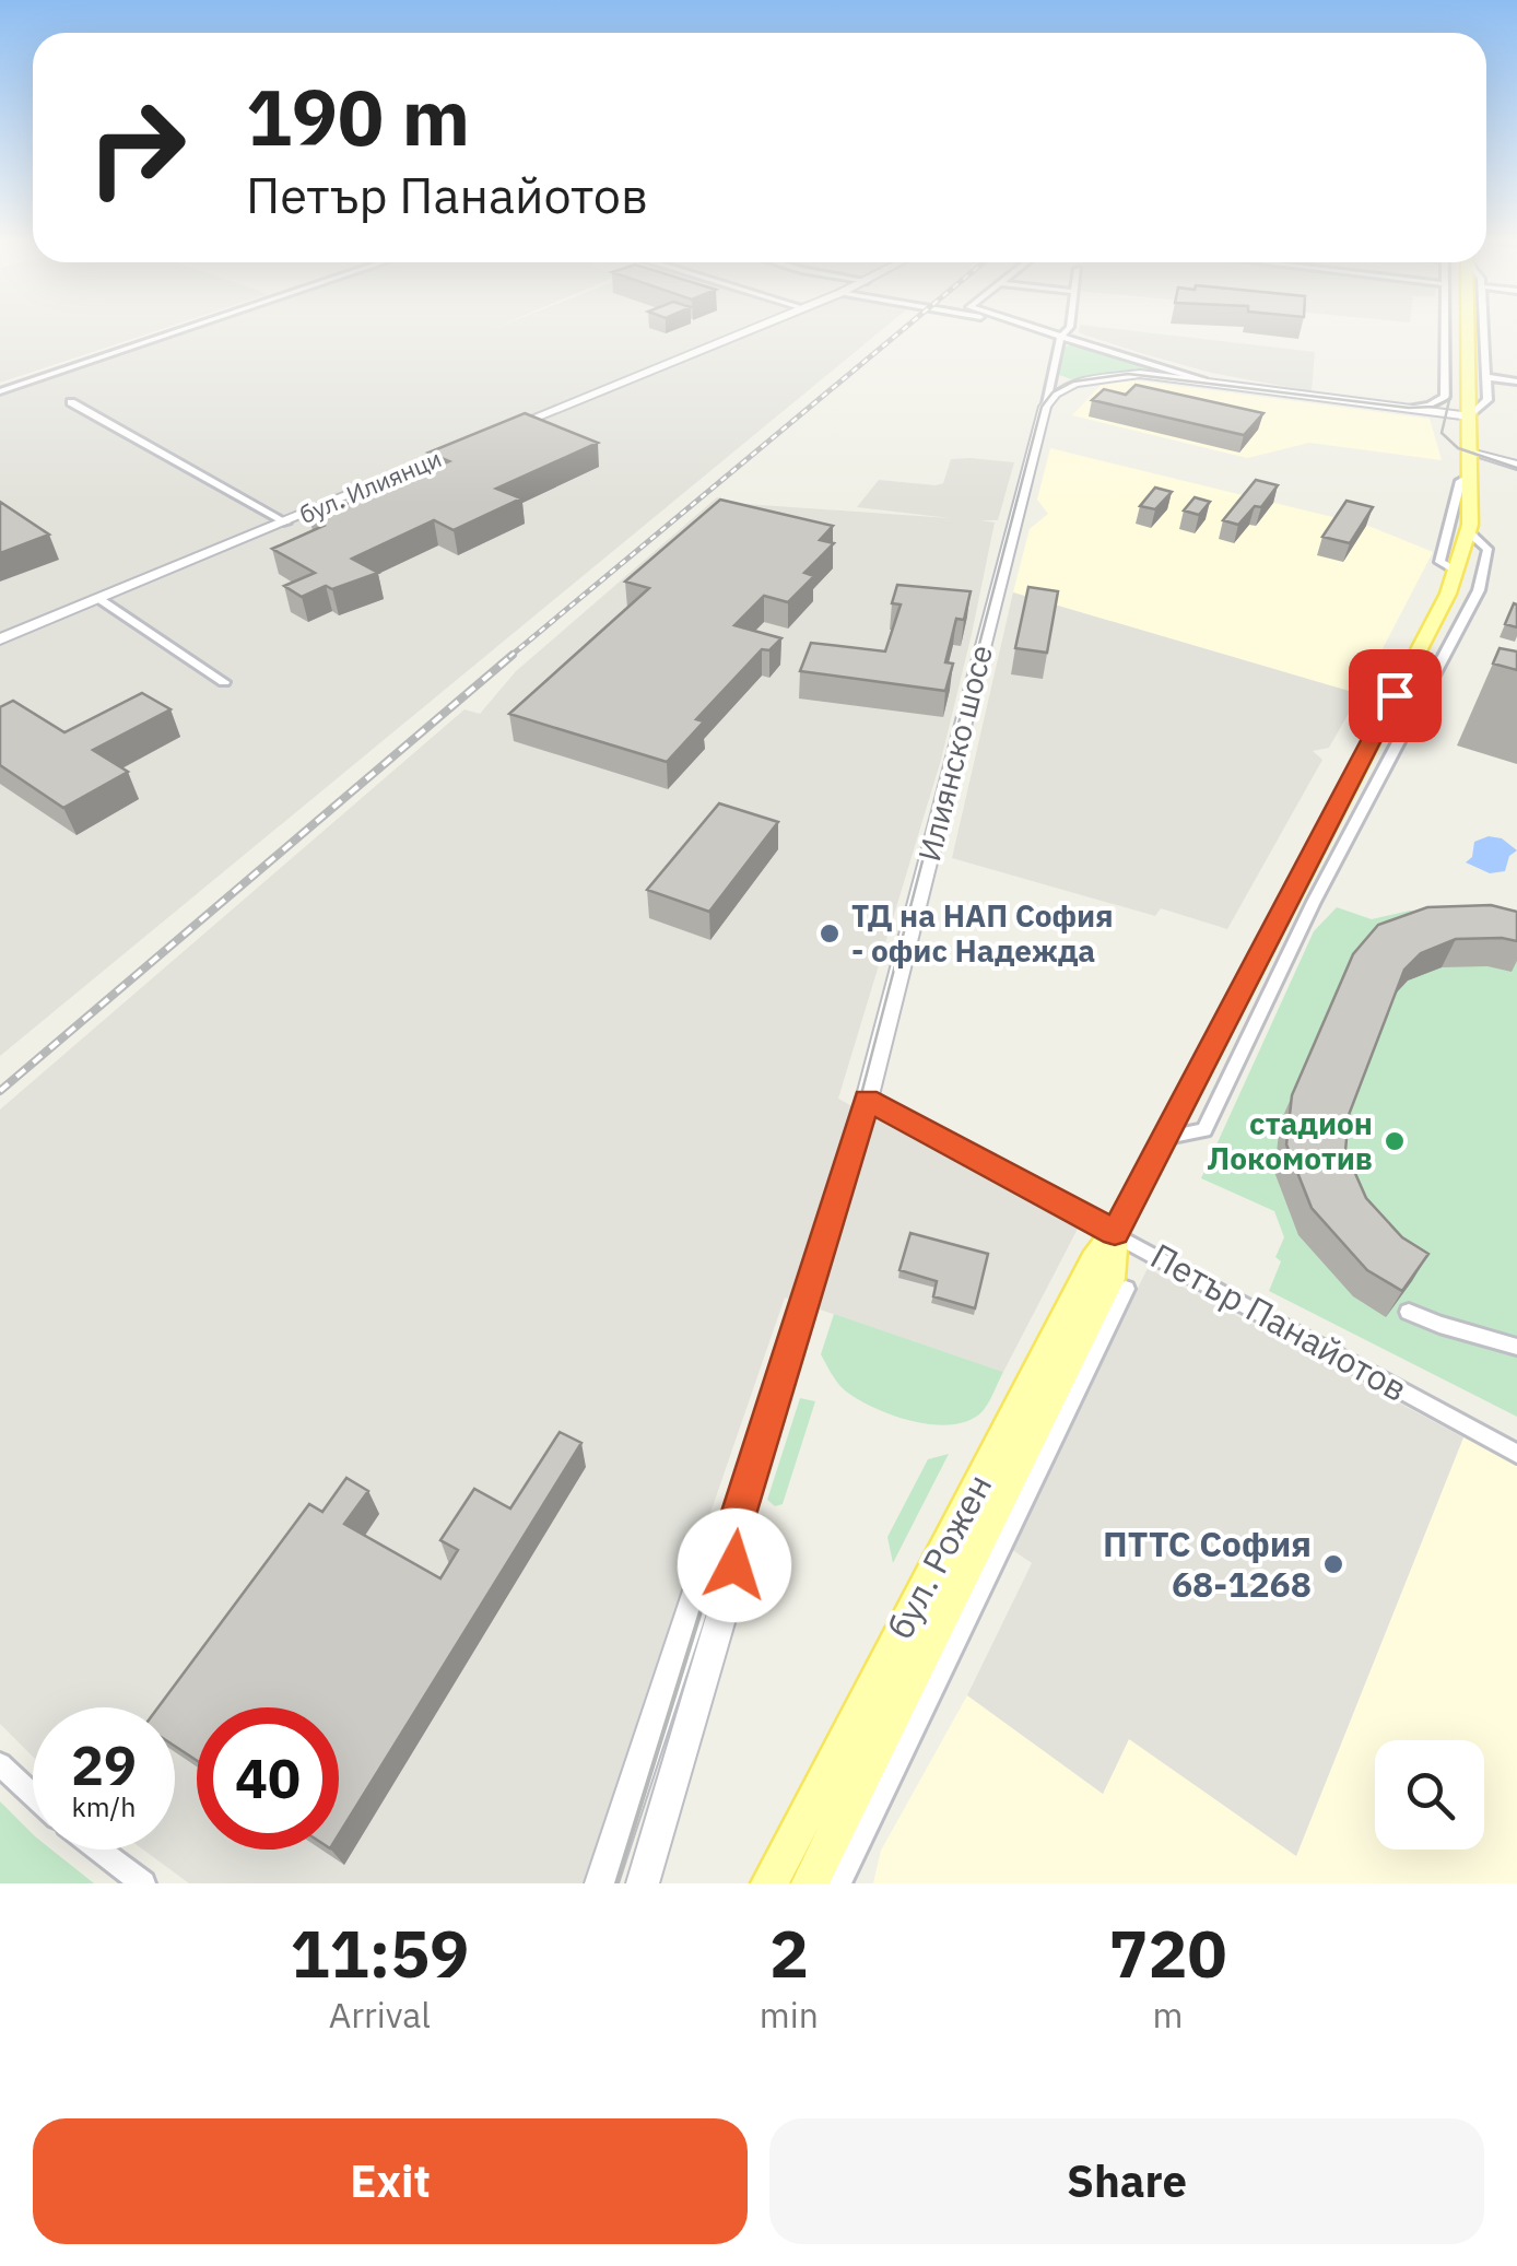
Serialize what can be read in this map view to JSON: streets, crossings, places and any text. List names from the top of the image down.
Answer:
{
  "streets": {
    "main road": ["бул. Рожен"],
    "street": ["бул. Илиянци", "Илиянско шосе", "Петър Панайотов"]
  },
  "crossings": [
    ["Илиянско шосе", "Петър Панайотов"],
    ["Петър Панайотов", "бул. Рожен"]
  ],
  "places": ["ТД на НАП София - офис Надежда", "стадион Локомотив", "ПТТС София 68-1268"],
  "page": {
    "turn": ["190 m", "Петър Панайотов"],
    "speed": "29 km/h",
    "limit": "40",
    "eta": [
      "11:59",
      "Arrival",
      "2",
      "min",
      "720",
      "m"
    ],
    "buttons": ["Exit", "Share"]
  }
}
